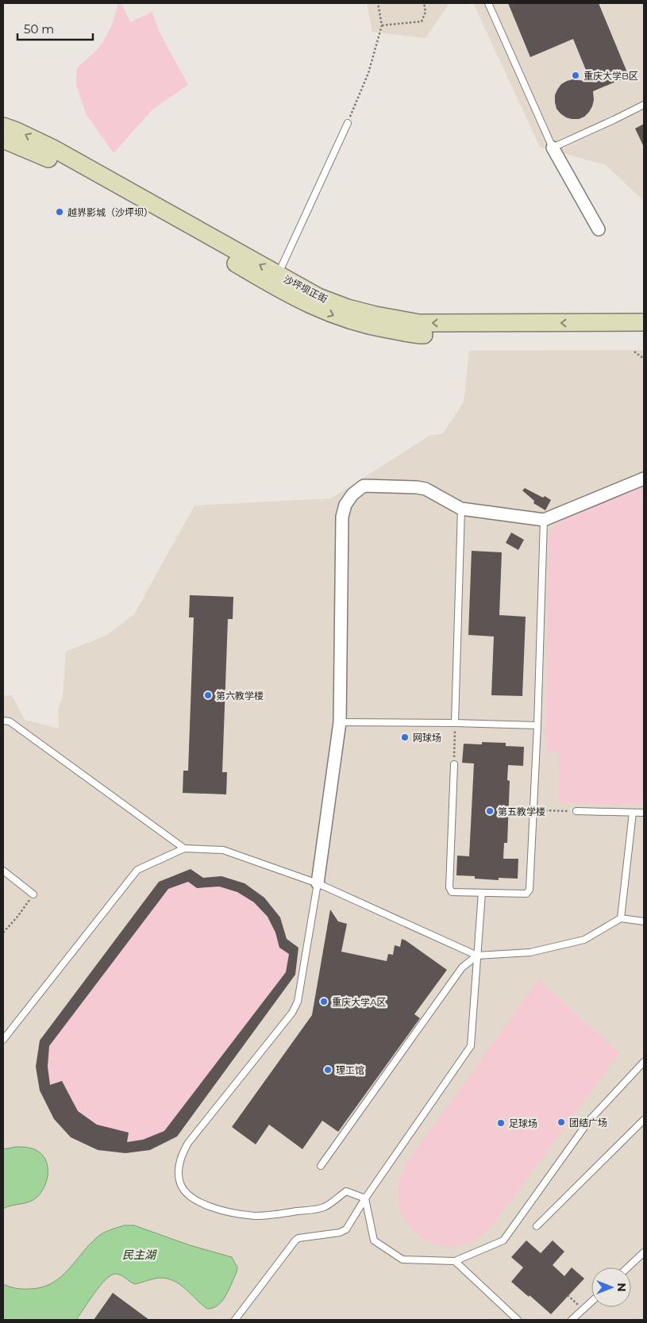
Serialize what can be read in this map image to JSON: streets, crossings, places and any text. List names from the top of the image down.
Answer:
{
  "streets": {
    "main road": ["沙坪坝正街"]
  },
  "water": ["民主湖"],
  "places": [
    "重庆大学B区",
    "越界影城（沙坪坝）",
    "第六教学楼",
    "网球场",
    "第五教学楼",
    "重庆大学A区",
    "理工馆",
    "团结广场",
    "足球场"
  ],
  "scale_bar": "50 m",
  "north": "right"
}
